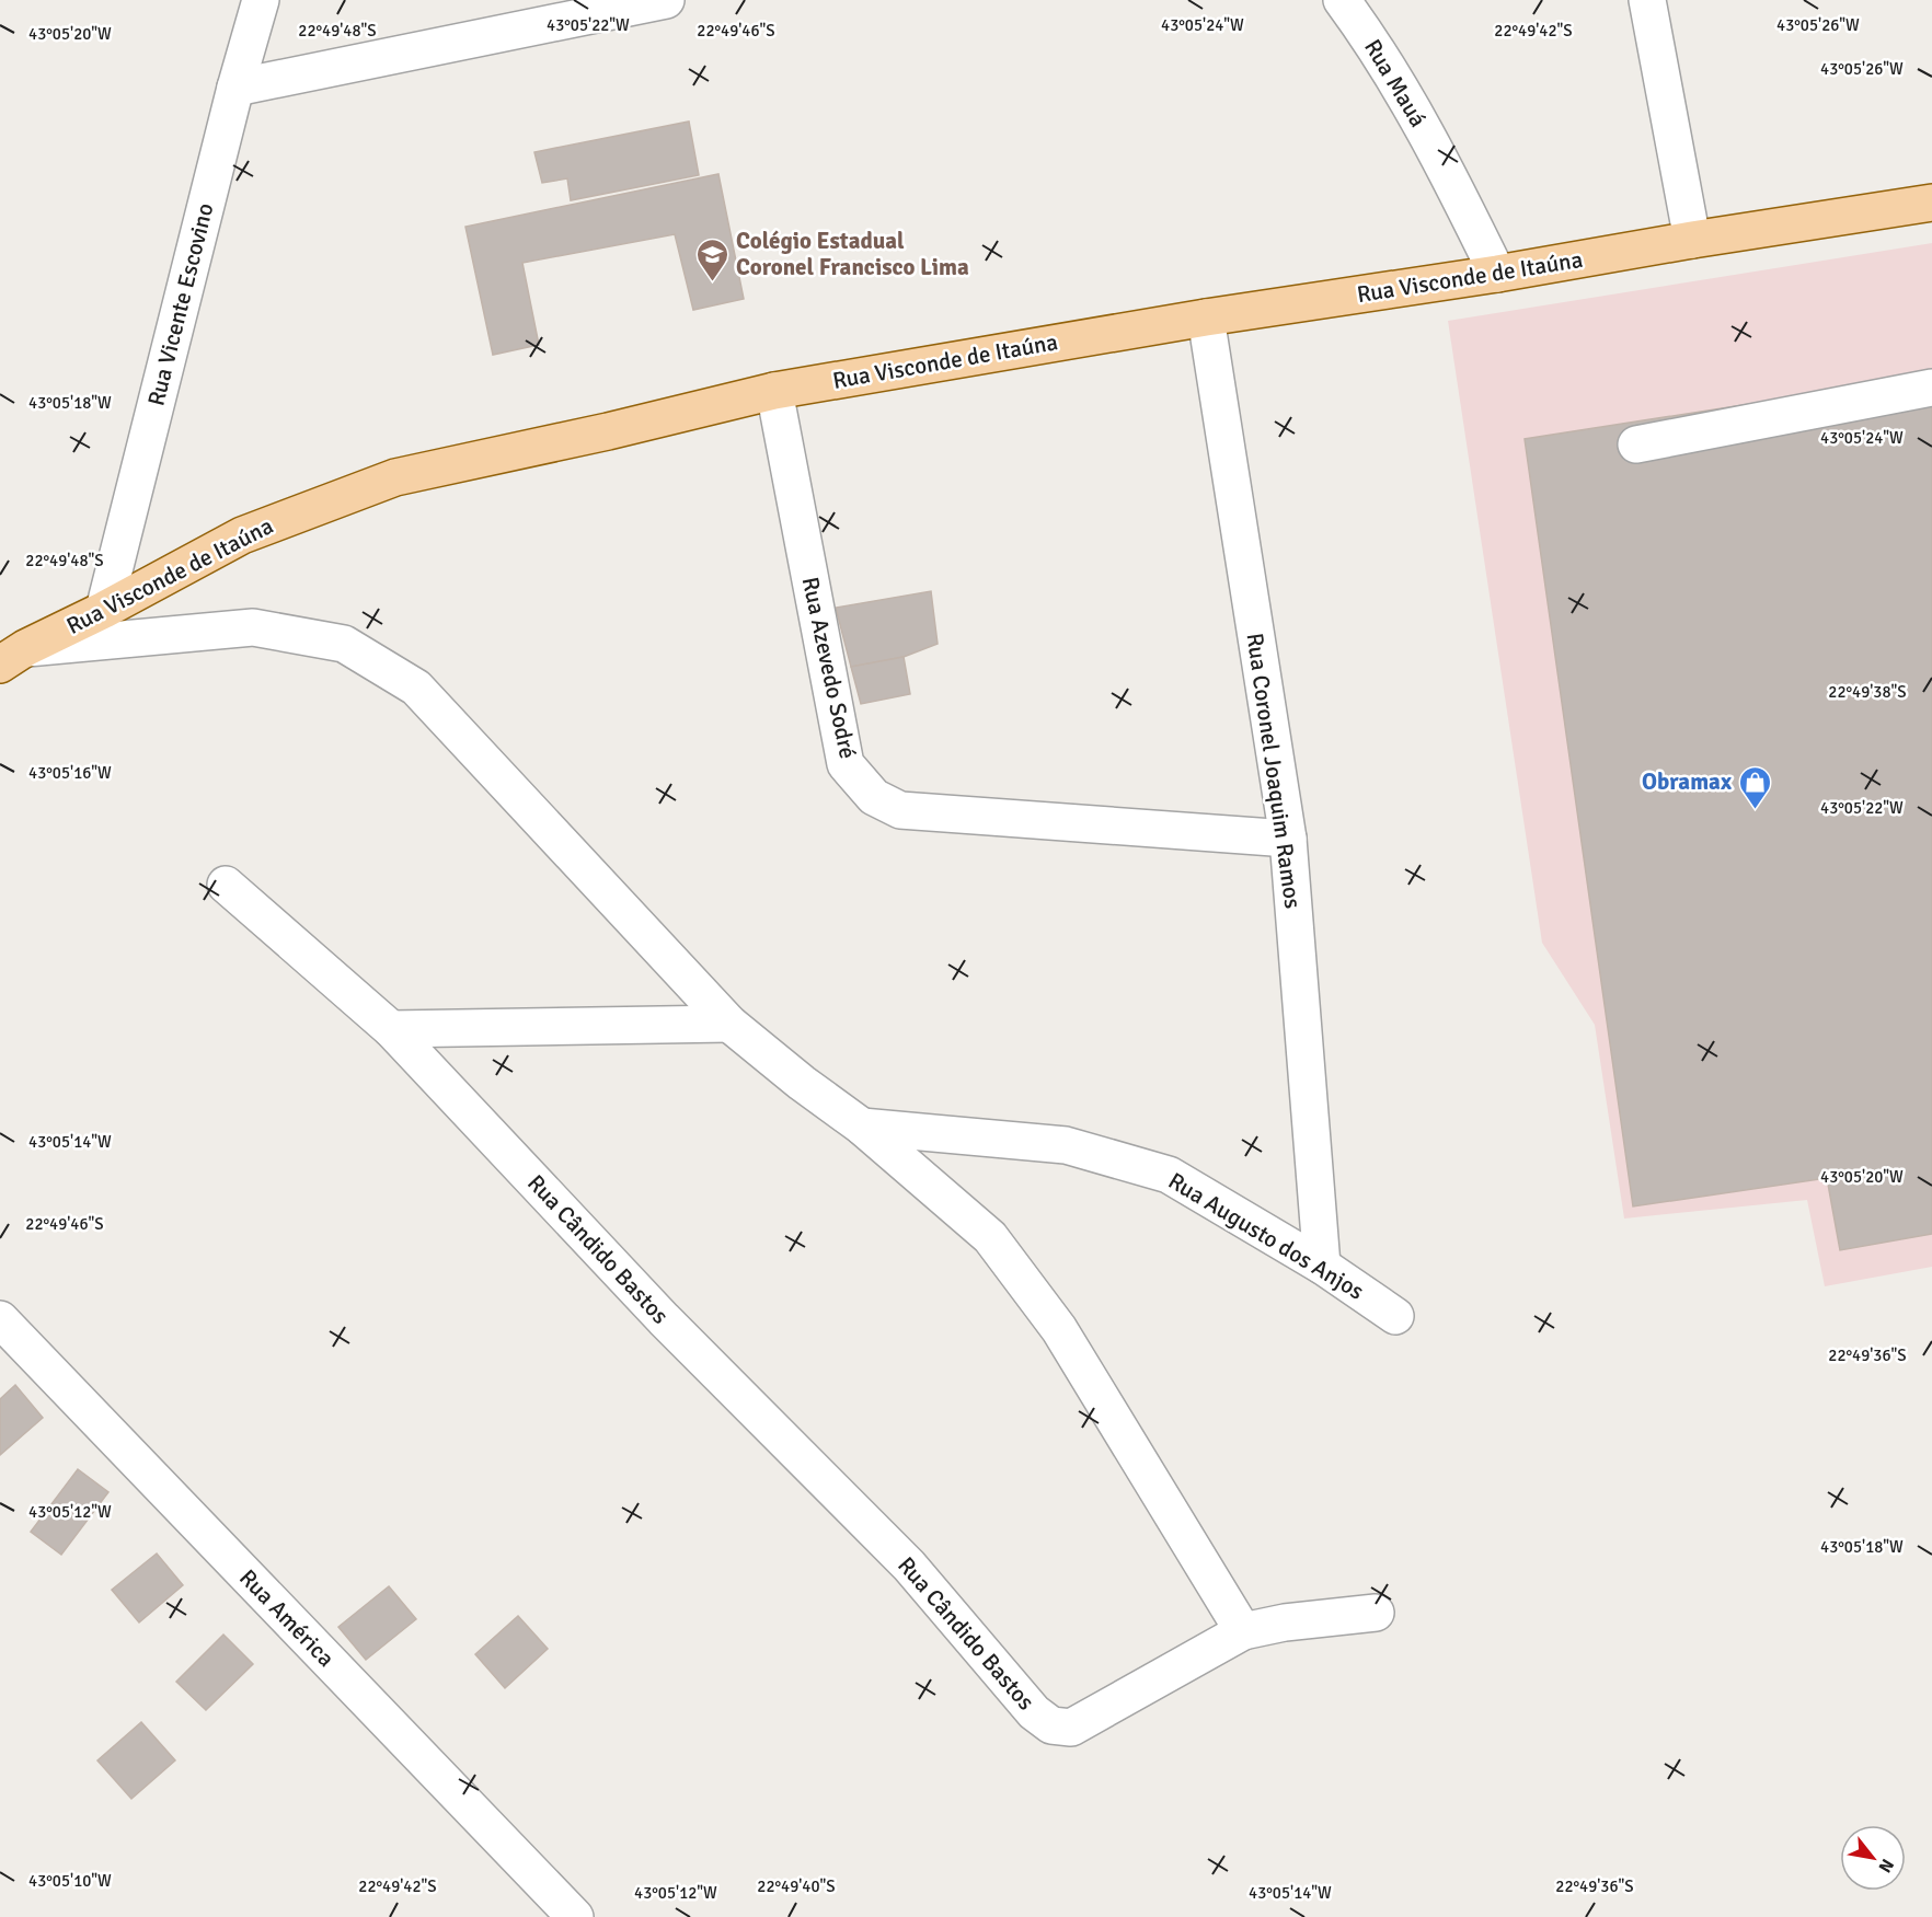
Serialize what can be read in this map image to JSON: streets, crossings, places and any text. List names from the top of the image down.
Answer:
{
  "streets": {
    "main road": ["Rua Visconde de Itaúna"],
    "street": [
      "Rua Mauá",
      "Rua Vicente Escovino",
      "Rua Azevedo Sodré",
      "Rua Coronel Joaquim Ramos",
      "Rua Augusto dos Anjos",
      "Rua Cândido Bastos",
      "Rua América"
    ]
  },
  "crossings": [
    ["Rua Mauá", "Rua Visconde de Itaúna"],
    ["Rua Visconde de Itaúna", "Rua Vicente Escovino"],
    ["Rua Visconde de Itaúna", "Rua Azevedo Sodré"],
    ["Rua Visconde de Itaúna", "Rua Coronel Joaquim Ramos"],
    ["Rua Azevedo Sodré", "Rua Coronel Joaquim Ramos"],
    ["Rua Coronel Joaquim Ramos", "Rua Augusto dos Anjos"]
  ],
  "places": {
    "school or university": ["Colégio Estadual Coronel Francisco Lima"],
    "shop": ["Obramax"]
  },
  "north": "bottom right",
  "coordinates": [
    "43°05'26\"W",
    "43°05'22\"W",
    "43°05'24\"W",
    "22°49'48\"S",
    "22°49'46\"S",
    "22°49'42\"S",
    "43°05'20\"W",
    "43°05'18\"W",
    "22°49'38\"S",
    "43°05'16\"W",
    "43°05'14\"W",
    "22°49'36\"S",
    "43°05'12\"W",
    "43°05'10\"W",
    "22°49'40\"S"
  ]
}
